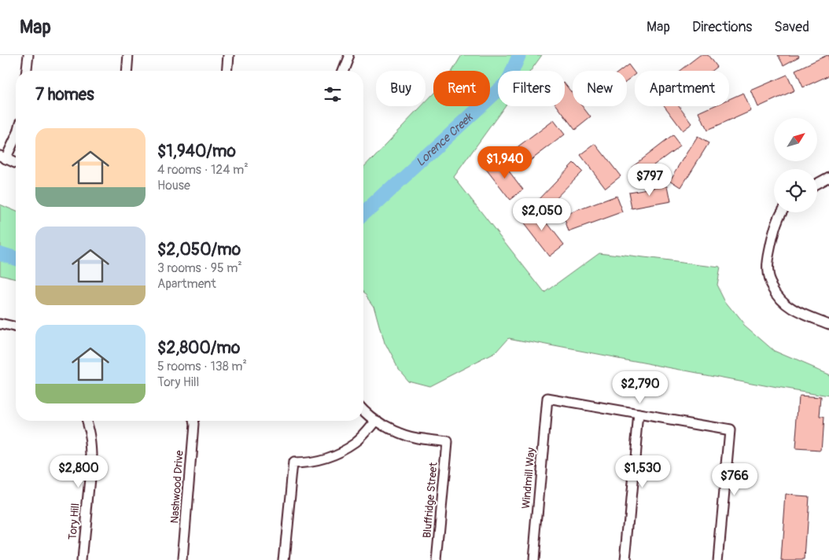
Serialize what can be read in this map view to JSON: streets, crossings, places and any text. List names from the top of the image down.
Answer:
{
  "streets": {
    "street": [
      "Windmill Way",
      "Nashwood Drive",
      "Bluffridge Street",
      "Tory Hill"
    ]
  },
  "water": ["Lorence Creek"],
  "north": "top right",
  "page": {
    "header": "Map",
    "nav": ["Map", "Directions", "Saved"],
    "chip": [
      "Buy",
      "Rent",
      "Filters",
      "New",
      "Apartment"
    ],
    "heading": "7 homes",
    "list": [
      {
        "name": "$1,940/mo",
        "note": "4 rooms · 124 m² · House"
      },
      {
        "name": "$2,050/mo",
        "note": "3 rooms · 95 m² · Apartment"
      },
      {
        "name": "$2,800/mo",
        "note": "5 rooms · 138 m² · Tory Hill"
      }
    ],
    "price": [
      "$1,940",
      "$797",
      "$2,050",
      "$2,790",
      "$2,800",
      "$1,530",
      "$766"
    ]
  }
}
